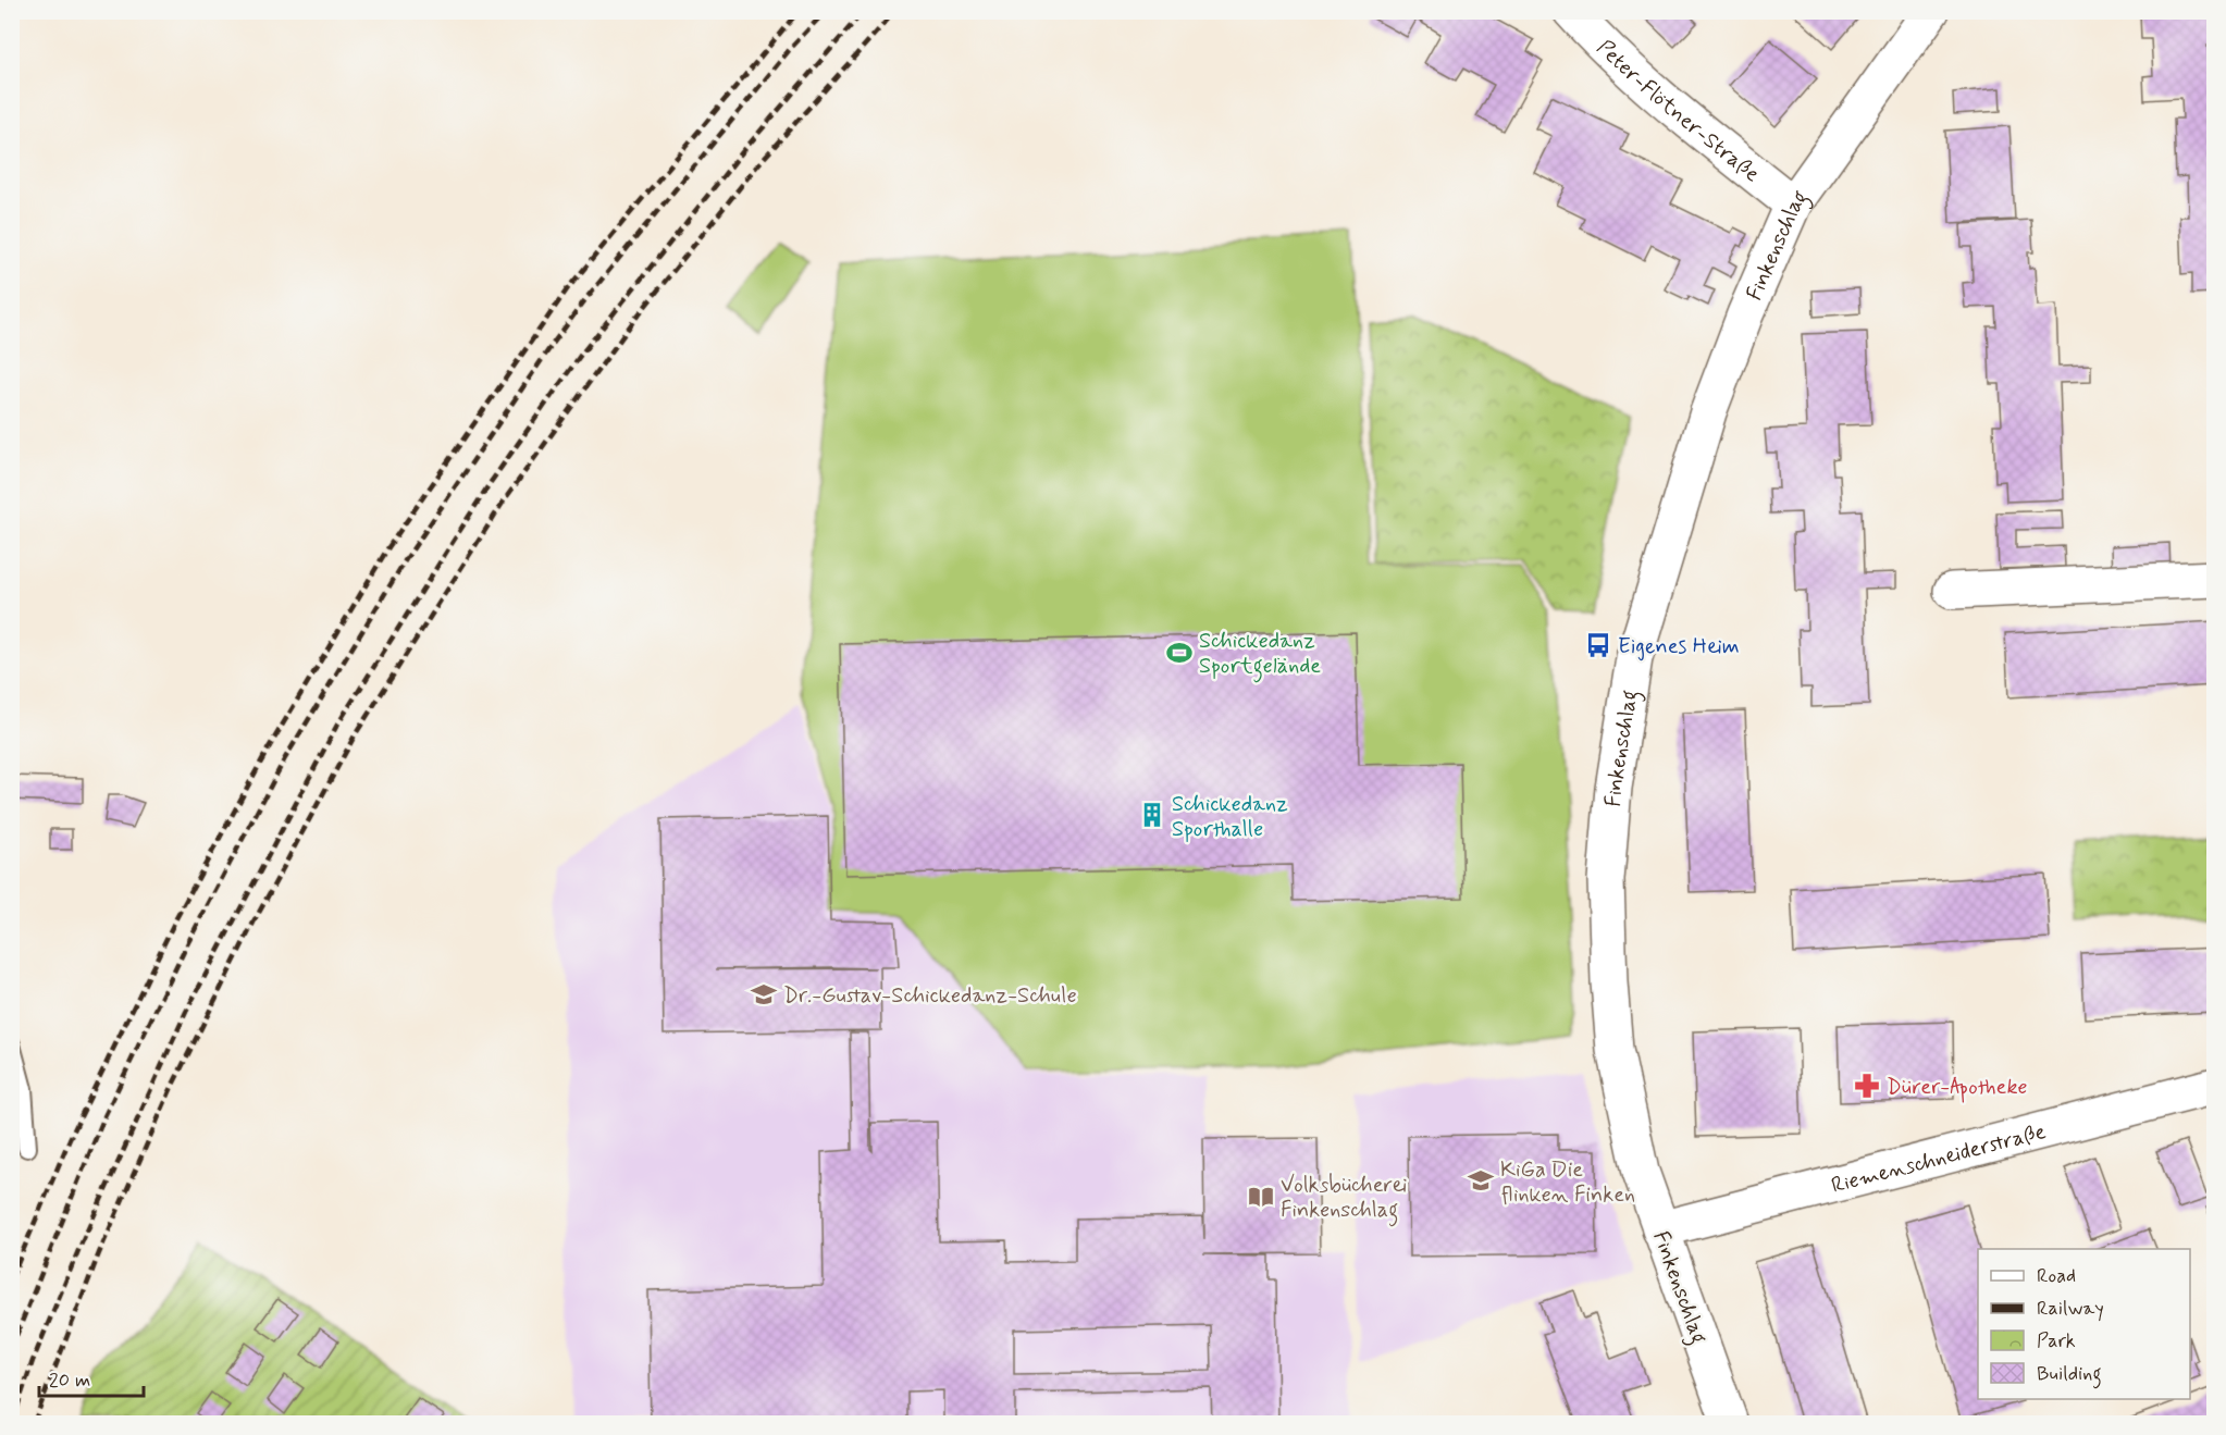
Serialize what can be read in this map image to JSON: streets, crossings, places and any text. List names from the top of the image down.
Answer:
{
  "streets": {
    "street": ["Peter-Flötner-Straße", "Finkenschlag", "Riemenschneiderstraße"]
  },
  "crossings": [
    ["Peter-Flötner-Straße", "Finkenschlag"],
    ["Finkenschlag", "Riemenschneiderstraße"]
  ],
  "places": {
    "bus stop": ["Eigenes Heim"],
    "sports": ["Schickedanz Sportgelände"],
    "building": ["Schickedanz Sporthalle"],
    "school or university": ["Dr.-Gustav-Schickedanz-Schule", "KiGa Die flinken Finken"],
    "pharmacy": ["Dürer-Apotheke"],
    "library": ["Volksbücherei Finkenschlag"]
  },
  "legend": [
    "Road",
    "Railway",
    "Park",
    "Building"
  ],
  "scale_bar": "20 m"
}
